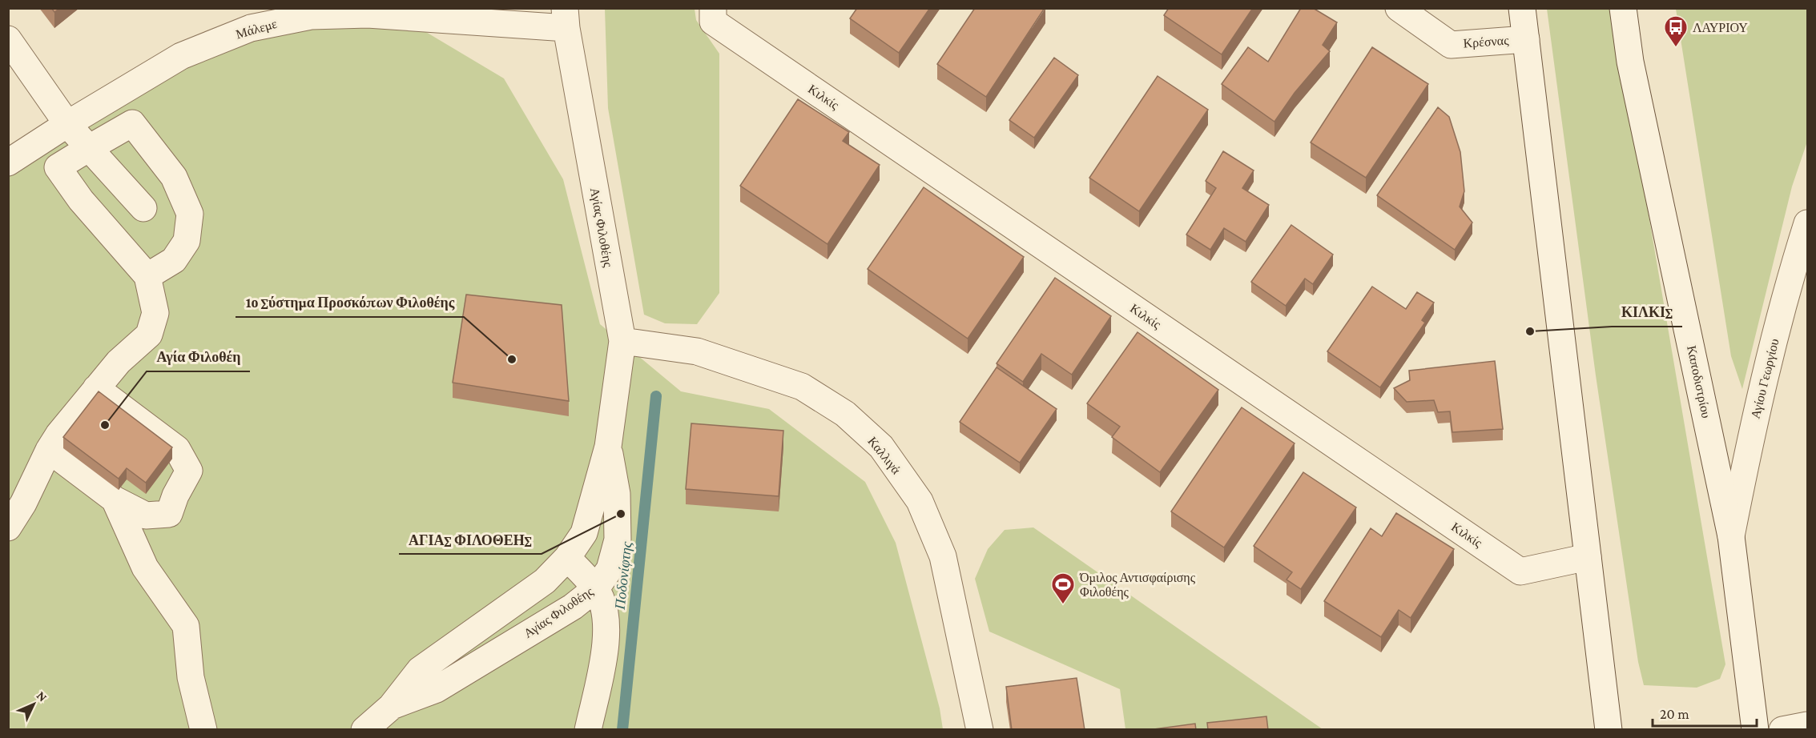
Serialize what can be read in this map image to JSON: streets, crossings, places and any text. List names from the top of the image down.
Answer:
{
  "streets": {
    "street": [
      "Μάλεμε",
      "Κρέσνας",
      "Κιλκίς",
      "Αγίας Φιλοθέης",
      "Αγίου Γεωργίου",
      "Καποδιστρίου",
      "Καλλιγά"
    ]
  },
  "crossings": [
    ["Μάλεμε", "Αγίας Φιλοθέης"],
    ["Αγίας Φιλοθέης", "Καλλιγά"],
    ["Αγίου Γεωργίου", "Καποδιστρίου"]
  ],
  "water": ["Ποδονίφτης"],
  "places": {
    "bus stop": ["ΛΑΥΡΙΟΥ"],
    "other": [
      "ΚΙΛΚΙΣ",
      "1ο Σύστημα Προσκόπων Φιλοθέης",
      "Αγία Φιλοθέη",
      "ΑΓΙΑΣ ΦΙΛΟΘΕΗΣ"
    ],
    "sports": ["Όμιλος Αντισφαίρισης Φιλοθέης"]
  },
  "scale_bar": "20 m",
  "north": "top right"
}
